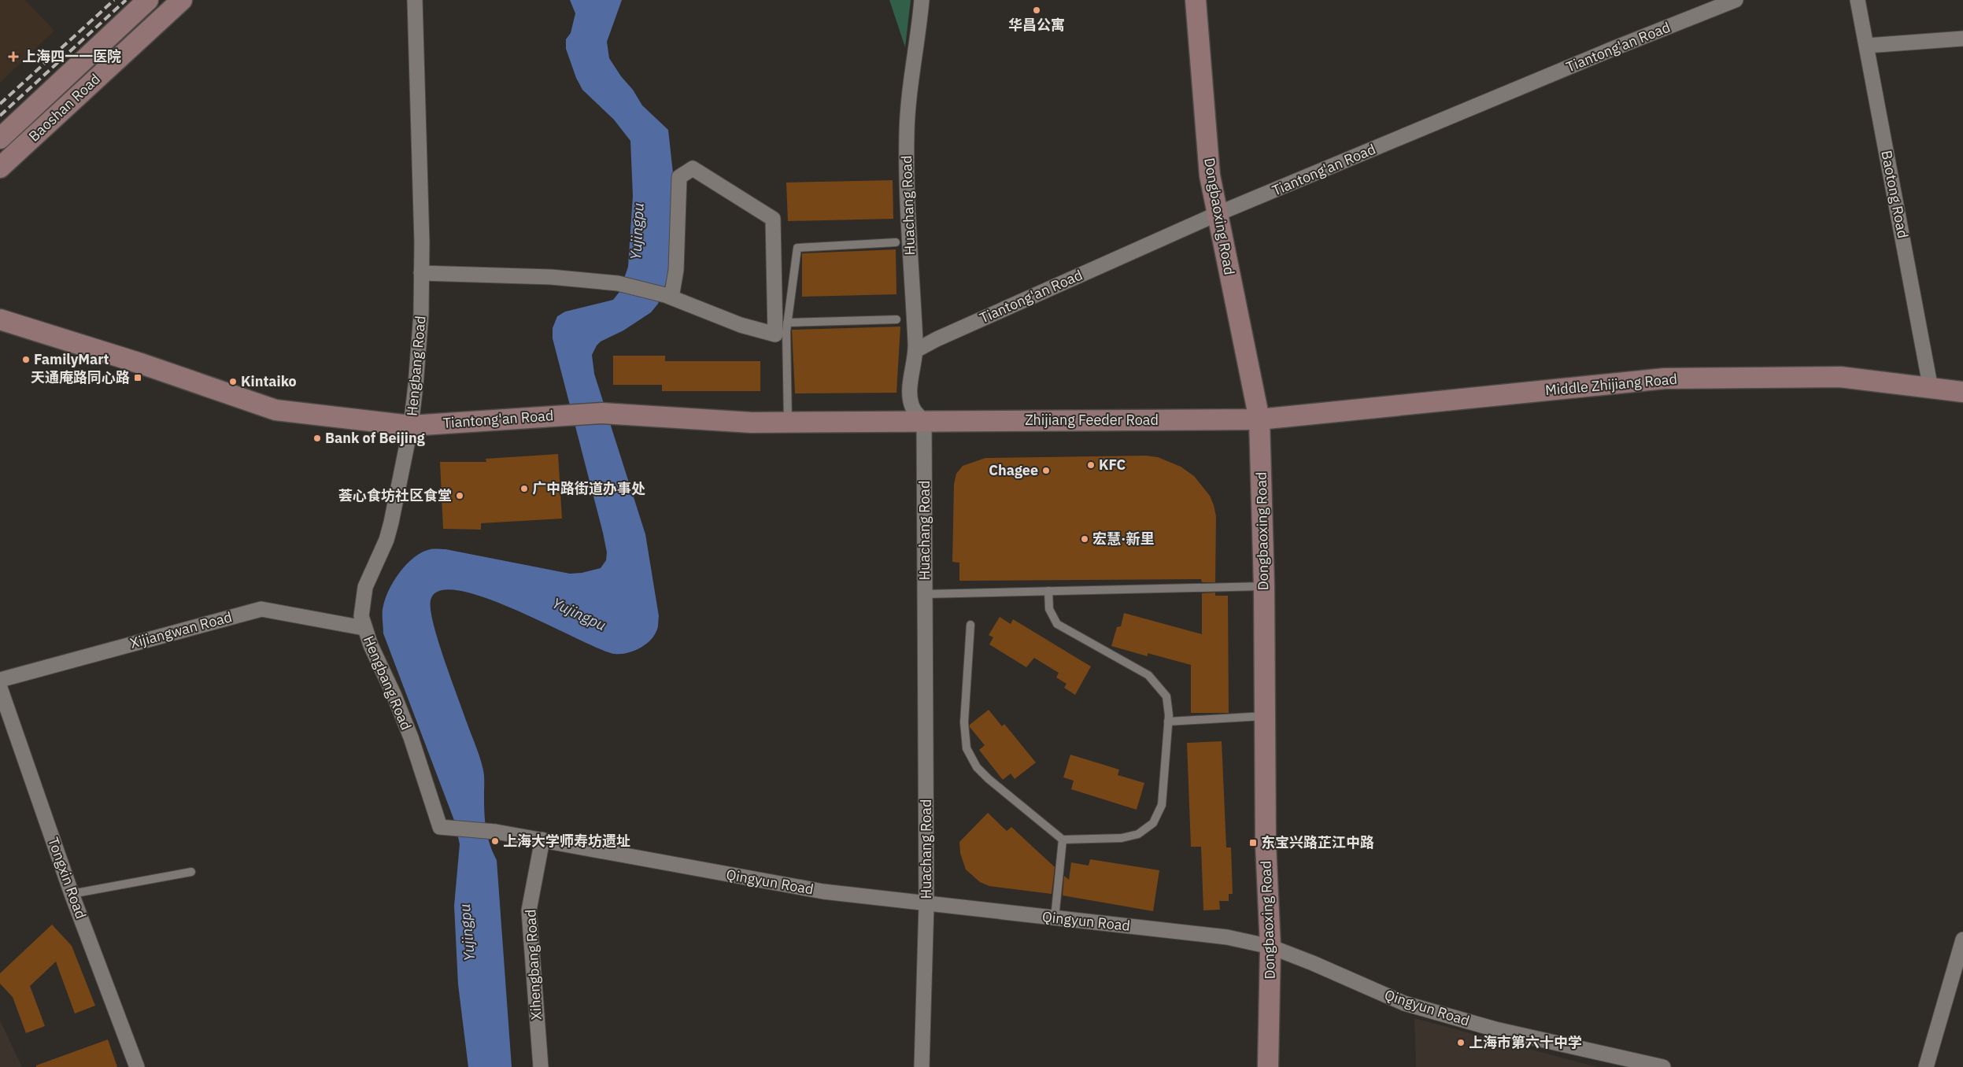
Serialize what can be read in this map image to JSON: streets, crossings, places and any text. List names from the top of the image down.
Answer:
{
  "streets": {
    "street": [
      "Tiantong'an Road",
      "Baoshan Road",
      "Baotong Road",
      "Huachang Road",
      "Dongbaoxing Road",
      "Hengbang Road",
      "Middle Zhijiang Road",
      "Zhijiang Feeder Road",
      "Xijiangwan Road",
      "Tongxin Road",
      "Qingyun Road",
      "Xihengbang Road"
    ]
  },
  "crossings": [
    ["Tiantong'an Road", "Huachang Road"],
    ["Tiantong'an Road", "Dongbaoxing Road"],
    ["Tiantong'an Road", "Hengbang Road"],
    ["Baotong Road", "Middle Zhijiang Road"],
    ["Huachang Road", "Zhijiang Feeder Road"],
    ["Huachang Road", "Qingyun Road"],
    ["Dongbaoxing Road", "Middle Zhijiang Road"],
    ["Dongbaoxing Road", "Zhijiang Feeder Road"],
    ["Dongbaoxing Road", "Qingyun Road"],
    ["Hengbang Road", "Xijiangwan Road"],
    ["Hengbang Road", "Qingyun Road"],
    ["Middle Zhijiang Road", "Zhijiang Feeder Road"],
    ["Qingyun Road", "Xihengbang Road"]
  ],
  "water": ["Yujingpu"],
  "places": {
    "other": [
      "华昌公寓",
      "FamilyMart",
      "Kintaiko",
      "Bank of Beijing",
      "KFC",
      "Chagee",
      "广中路街道办事处",
      "荟心食坊社区食堂",
      "宏慧·新里",
      "上海大学师寿坊遗址",
      "上海市第六十中学"
    ],
    "health": ["上海四一一医院"],
    "transit": ["天通庵路同心路", "东宝兴路芷江中路"]
  }
}
